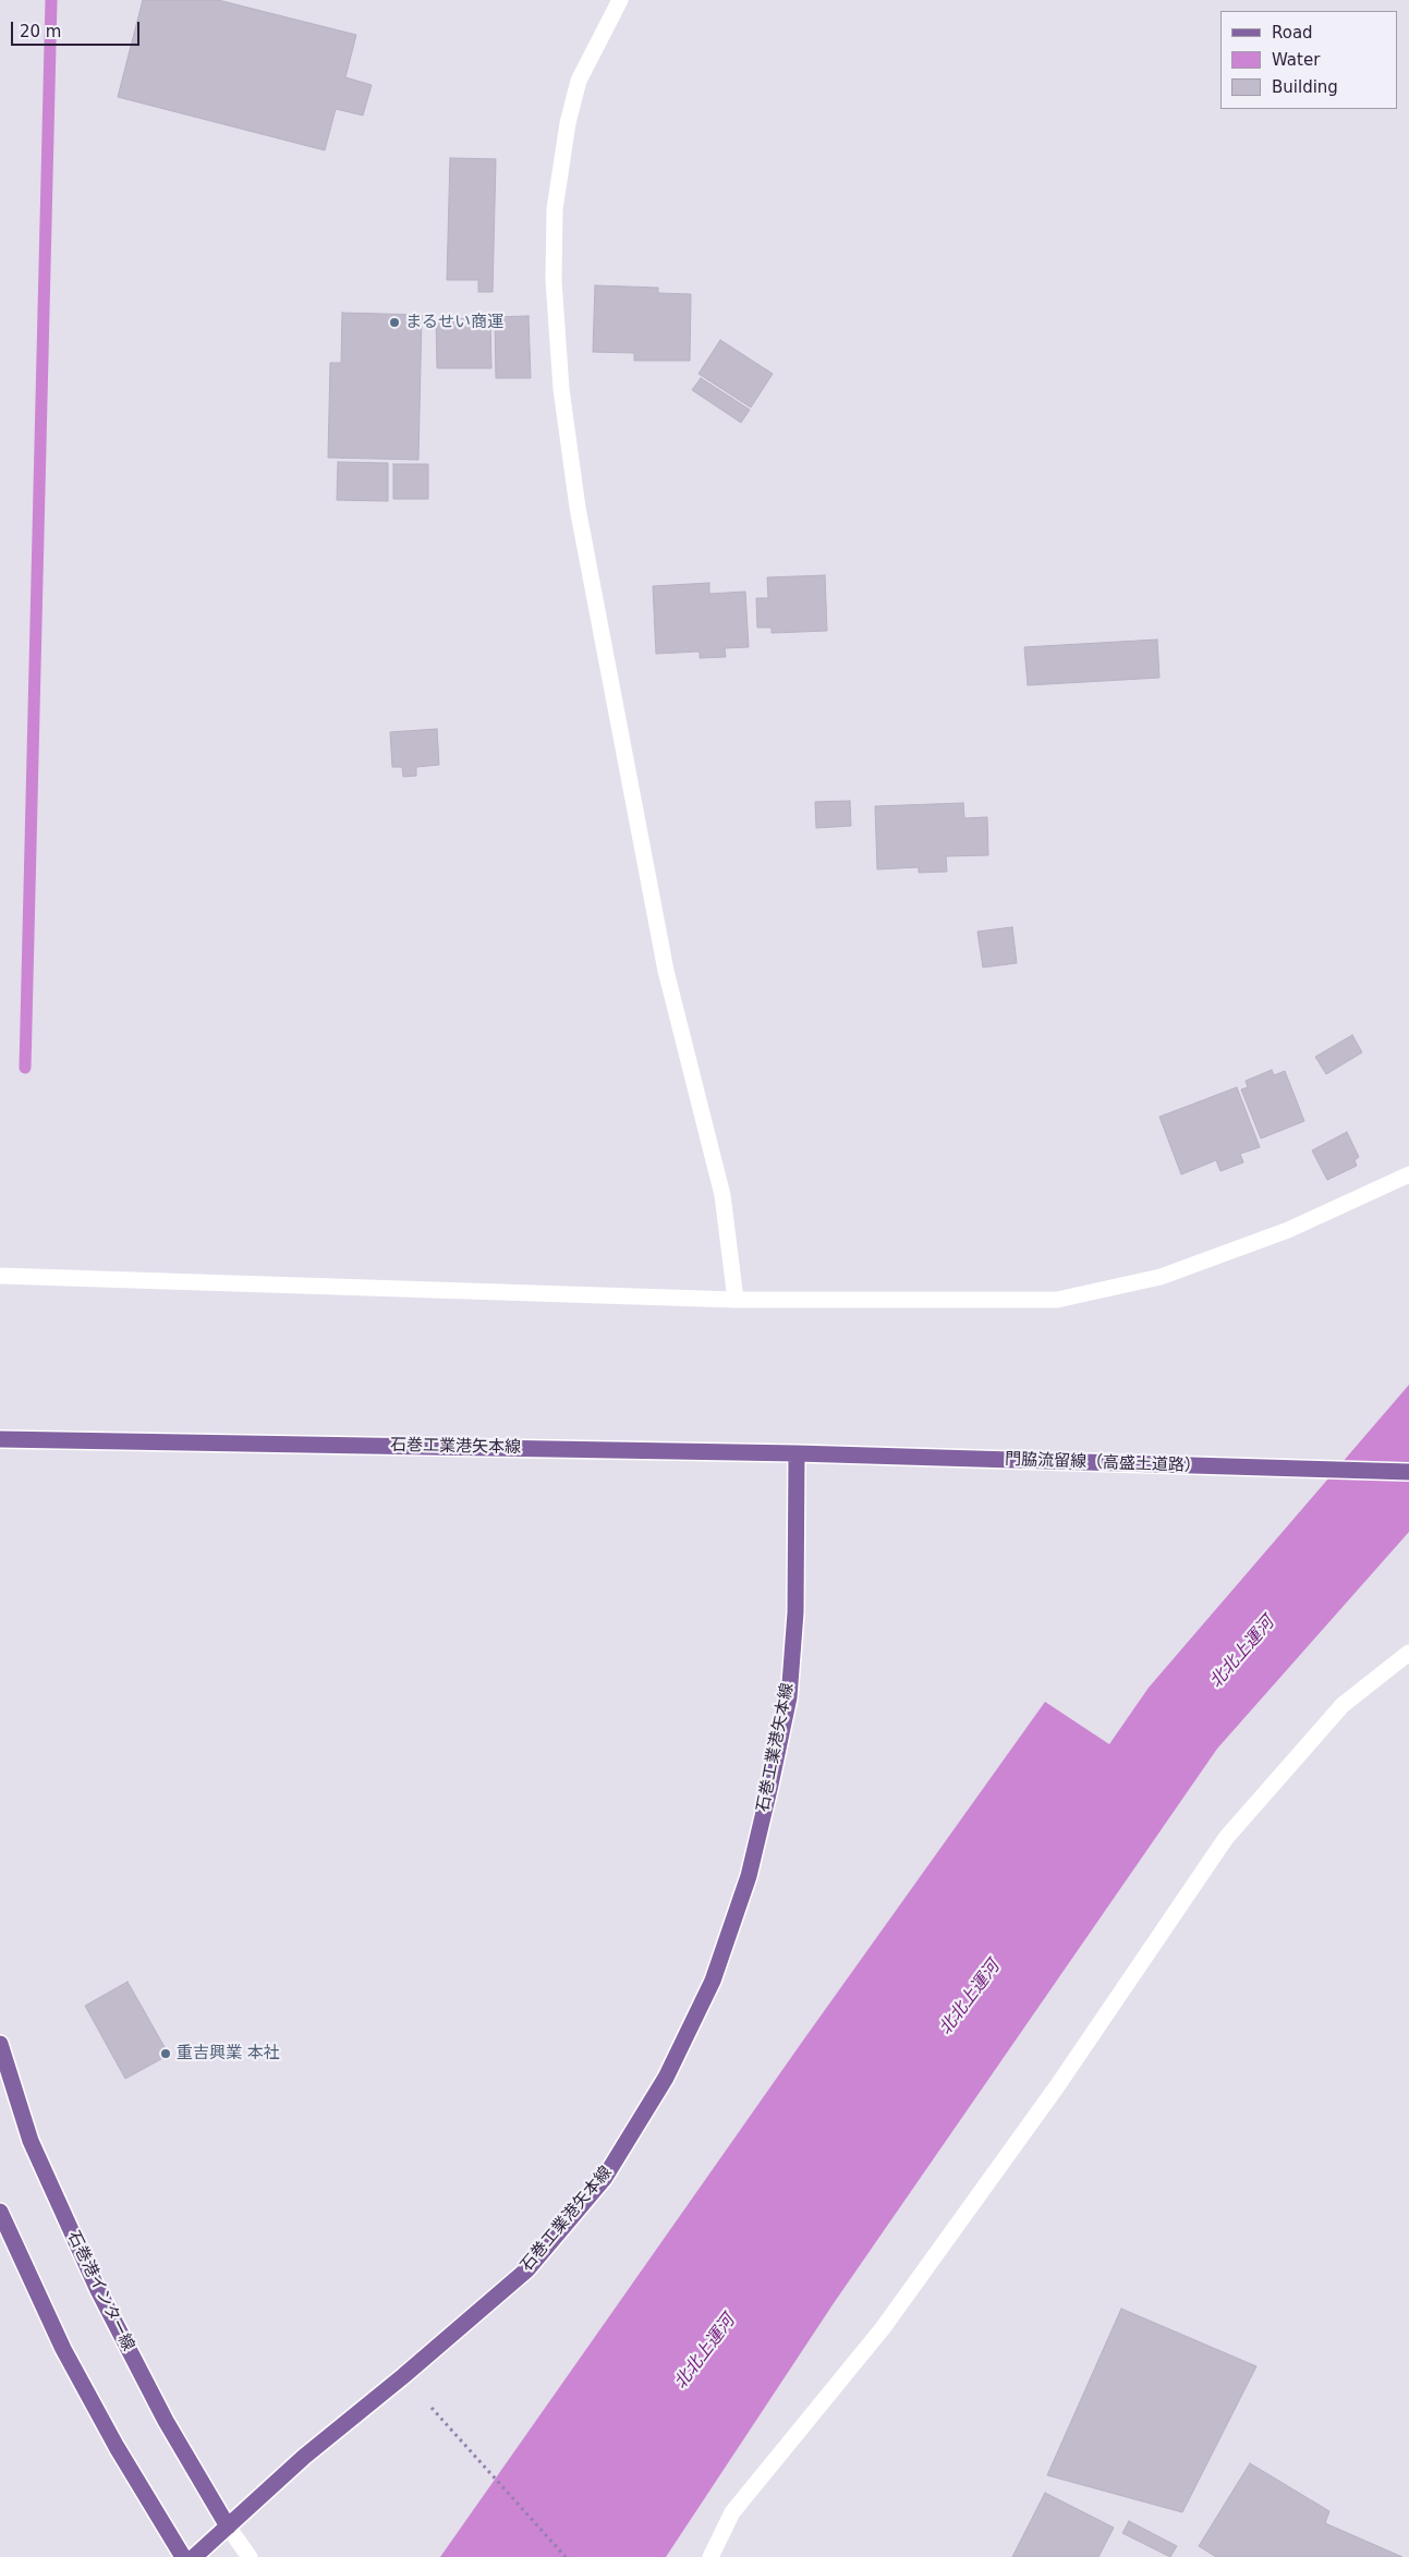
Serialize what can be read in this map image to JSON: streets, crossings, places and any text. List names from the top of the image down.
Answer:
{
  "streets": {
    "main road": ["石巻工業港矢本線", "門脇流留線（高盛土道路）", "石巻港インター線"]
  },
  "crossings": [
    ["石巻工業港矢本線", "門脇流留線（高盛土道路）"],
    ["石巻工業港矢本線", "石巻港インター線"]
  ],
  "water": ["北北上運河"],
  "places": ["まるせい商運", "重吉興業 本社"],
  "legend": ["Road", "Water", "Building"],
  "scale_bar": "20 m"
}
